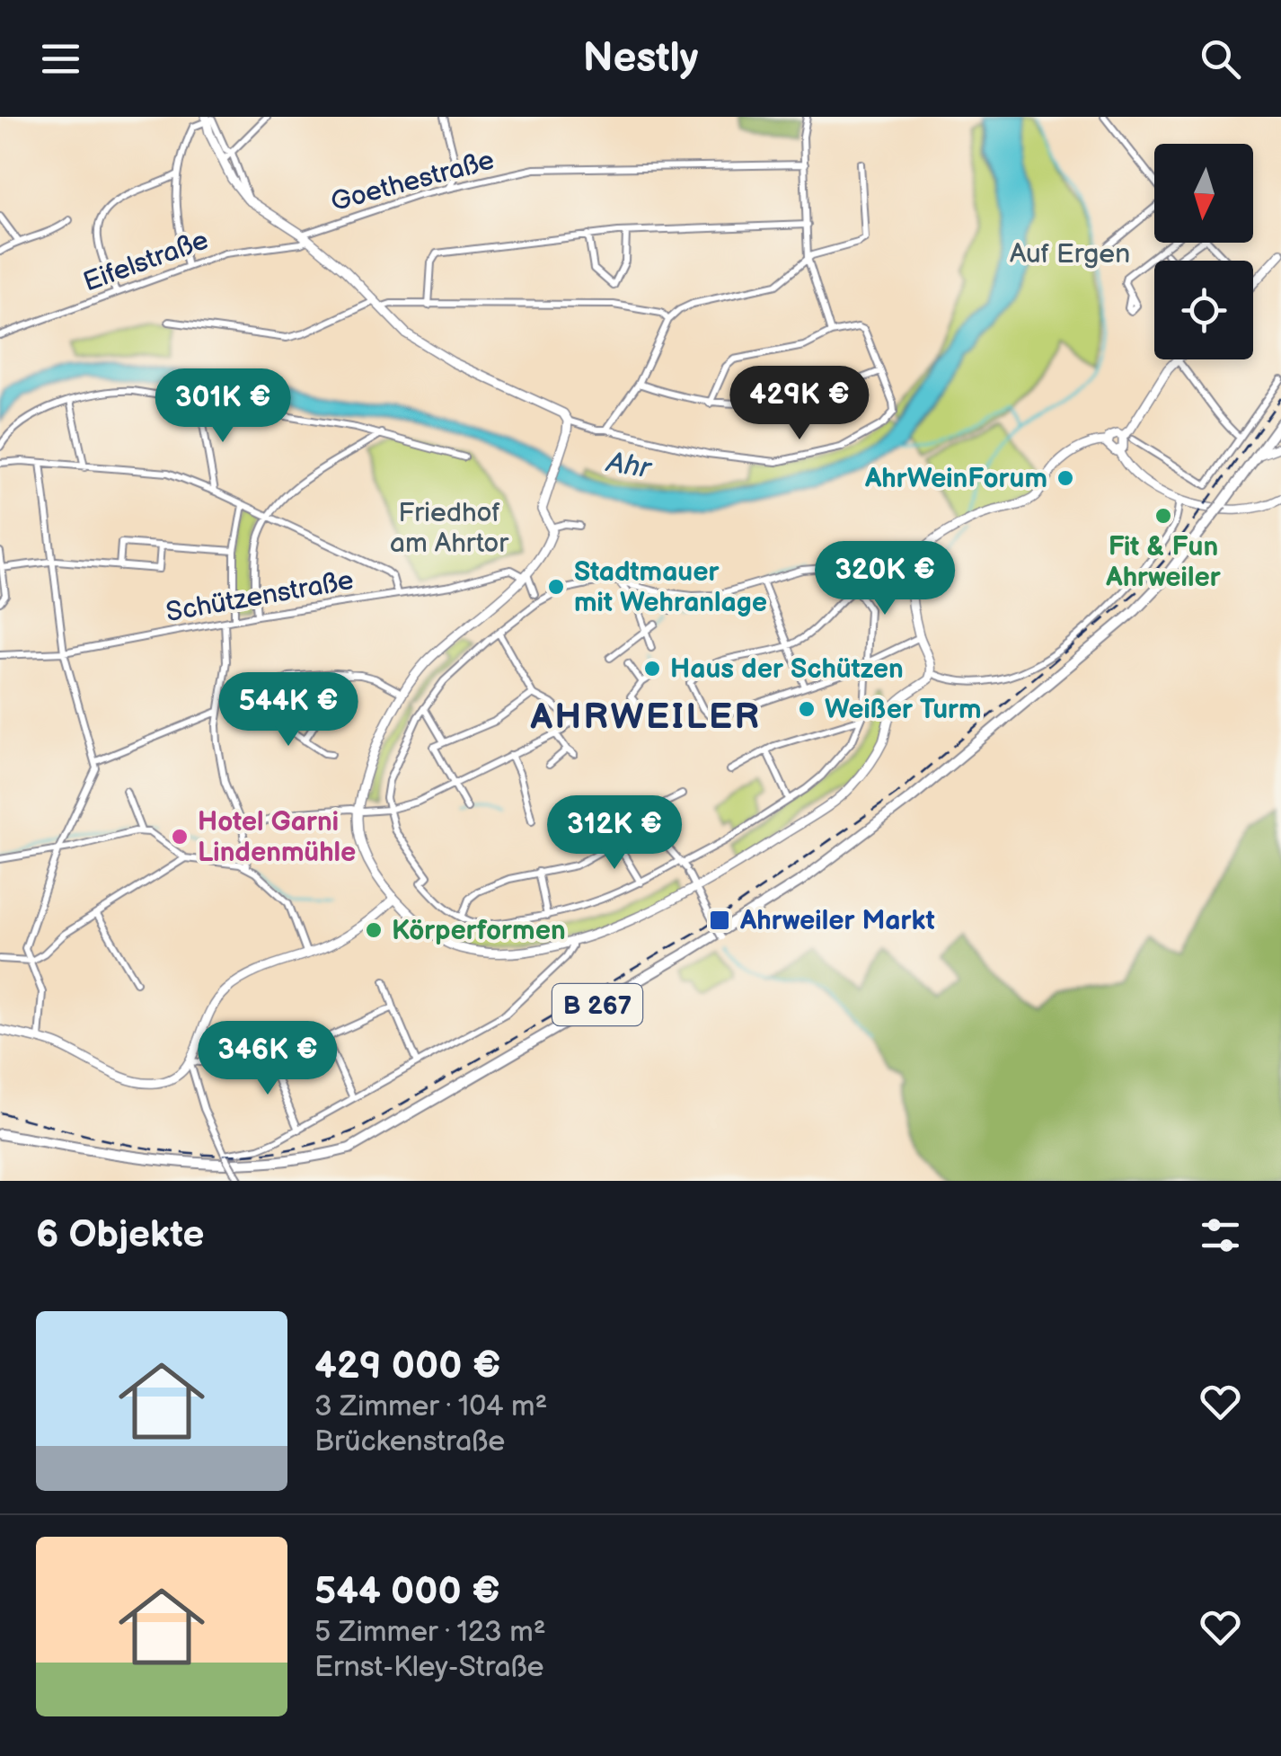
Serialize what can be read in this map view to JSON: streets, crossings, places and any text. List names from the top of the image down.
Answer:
{
  "streets": {
    "main road": ["B 267"],
    "street": ["Goethestraße", "Eifelstraße", "Schützenstraße"]
  },
  "crossings": [
    ["Goethestraße", "Eifelstraße"]
  ],
  "districts": ["AHRWEILER"],
  "water": ["Ahr"],
  "parks": ["Auf Ergen", "Friedhof am Ahrtor"],
  "places": {
    "other": [
      "AhrWeinForum",
      "Fit & Fun Ahrweiler",
      "Stadtmauer mit Wehranlage",
      "Haus der Schützen",
      "Weißer Turm",
      "Hotel Garni Lindenmühle",
      "Körperformen"
    ],
    "transit": ["Ahrweiler Markt"]
  },
  "north": "bottom",
  "page": {
    "header": "Nestly",
    "price": [
      "429K €",
      "301K €",
      "320K €",
      "544K €",
      "312K €",
      "346K €"
    ],
    "heading": "6 Objekte",
    "list": [
      {
        "name": "429 000 €",
        "note": "3 Zimmer · 104 m² · Brückenstraße"
      },
      {
        "name": "544 000 €",
        "note": "5 Zimmer · 123 m² · Ernst-Kley-Straße"
      }
    ]
  }
}
